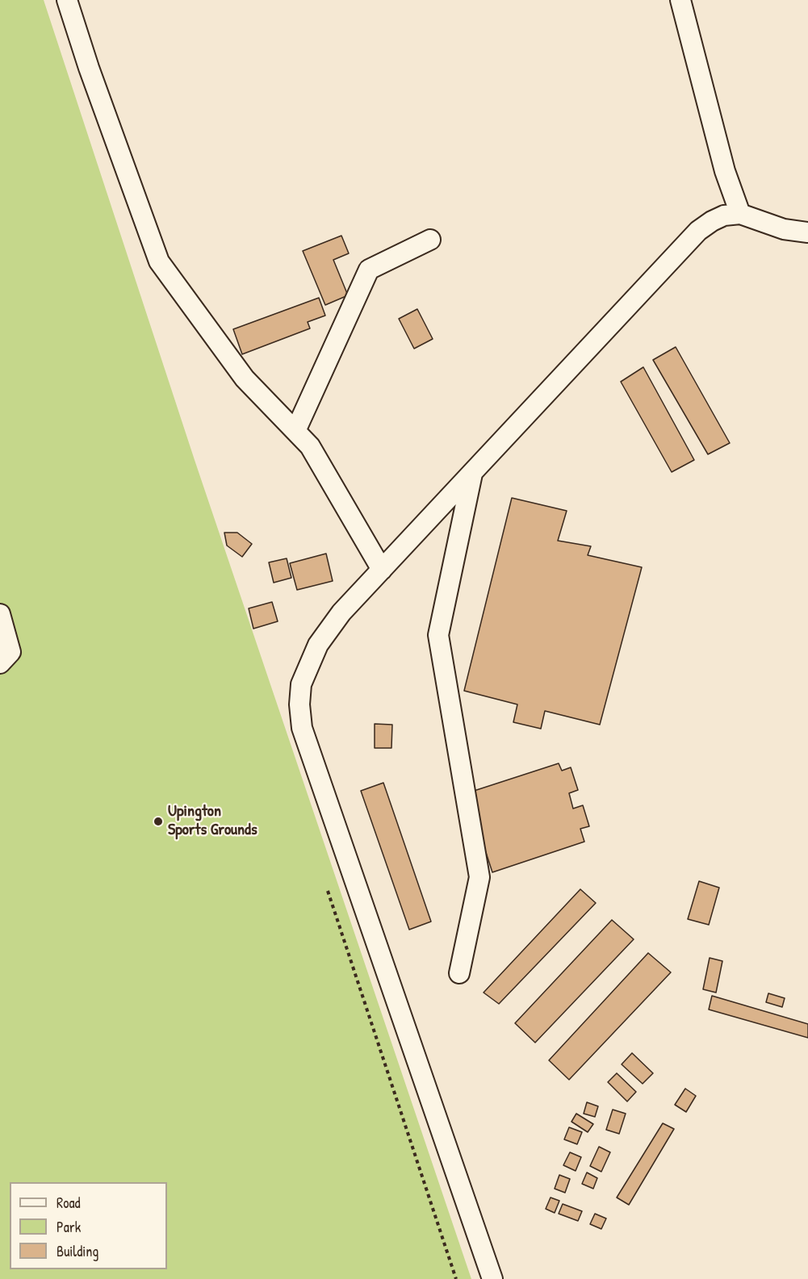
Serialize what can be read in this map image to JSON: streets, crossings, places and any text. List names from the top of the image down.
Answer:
{
  "places": ["Upington Sports Grounds"],
  "legend": ["Road", "Park", "Building"]
}
